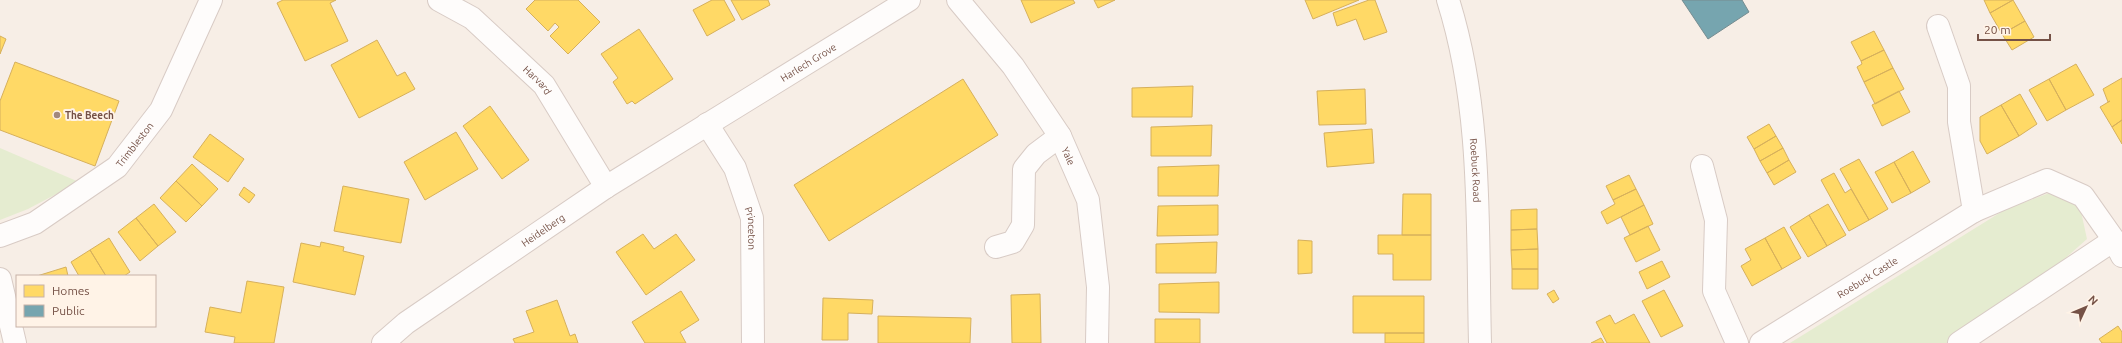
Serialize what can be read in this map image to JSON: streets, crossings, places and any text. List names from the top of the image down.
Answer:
{
  "streets": {
    "street": [
      "Harlech Grove",
      "Harvard",
      "Trimbleston",
      "Yale",
      "Roebuck Road",
      "Princeton",
      "Heidelberg",
      "Roebuck Castle"
    ]
  },
  "crossings": [
    ["Harlech Grove", "Princeton"],
    ["Harlech Grove", "Heidelberg"],
    ["Harvard", "Heidelberg"],
    ["Princeton", "Heidelberg"]
  ],
  "places": ["The Beech"],
  "legend": ["Homes", "Public"],
  "scale_bar": "20 m",
  "north": "top right"
}
